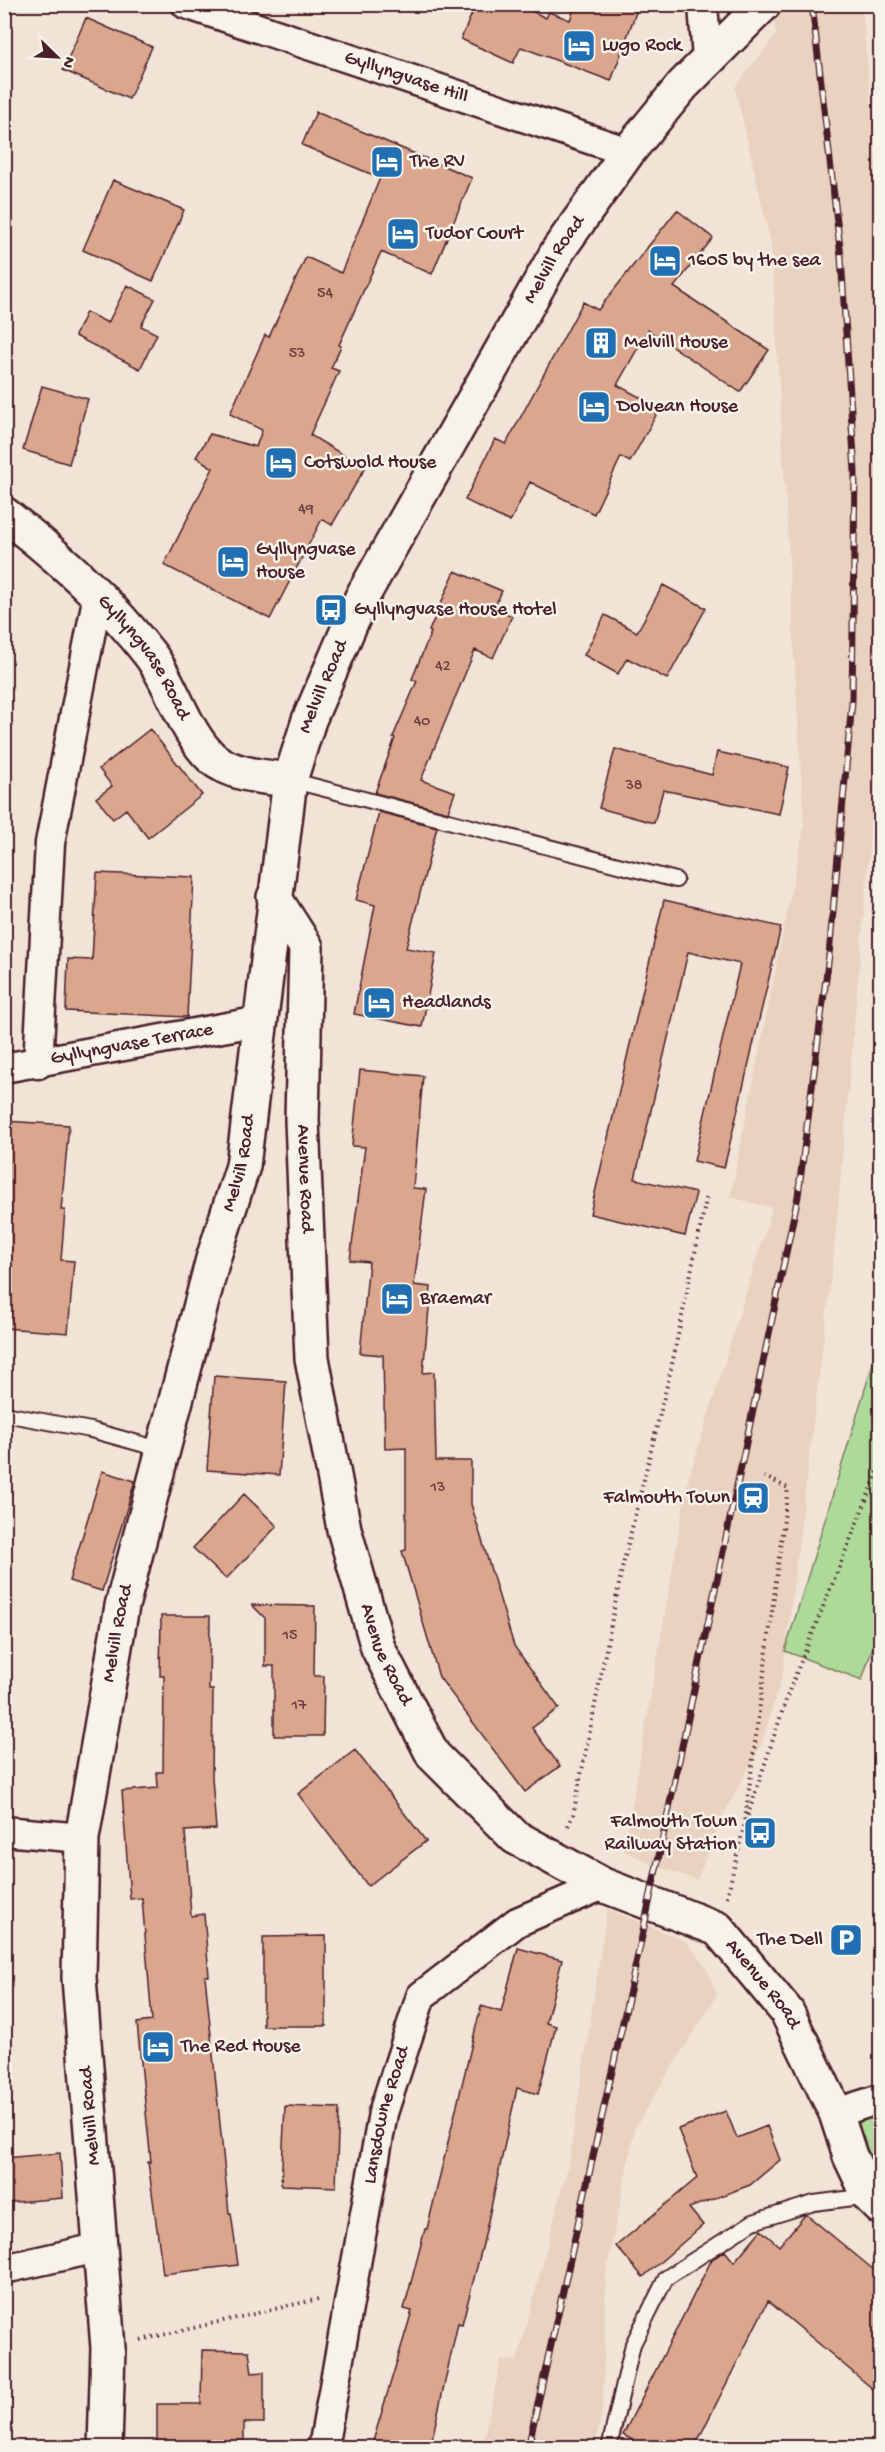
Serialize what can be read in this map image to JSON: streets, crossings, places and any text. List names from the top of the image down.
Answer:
{
  "streets": {
    "main road": ["Melvill Road", "Gyllyngvase Road", "Avenue Road"],
    "street": ["Gyllyngvase Hill", "Gyllyngvase Terrace", "Lansdowne Road"]
  },
  "crossings": [
    ["Gyllyngvase Hill", "Melvill Road"],
    ["Melvill Road", "Gyllyngvase Road"],
    ["Melvill Road", "Gyllyngvase Terrace"],
    ["Melvill Road", "Avenue Road"],
    ["Avenue Road", "Lansdowne Road"]
  ],
  "places": {
    "hotel": [
      "Lugo Rock",
      "The RV",
      "Tudor Court",
      "1605 by the sea",
      "Dolvean House",
      "Cotswold House",
      "Gyllyngvase House",
      "Headlands",
      "Braemar",
      "The Red House"
    ],
    "building": ["Melvill House"],
    "bus stop": ["Gyllyngvase House Hotel", "Falmouth Town Railway Station"],
    "station": ["Falmouth Town"],
    "parking": ["The Dell"]
  },
  "house_numbers": [
    "54",
    "53",
    "49",
    "42",
    "40",
    "38",
    "13",
    "15",
    "17"
  ],
  "north": "bottom right"
}
